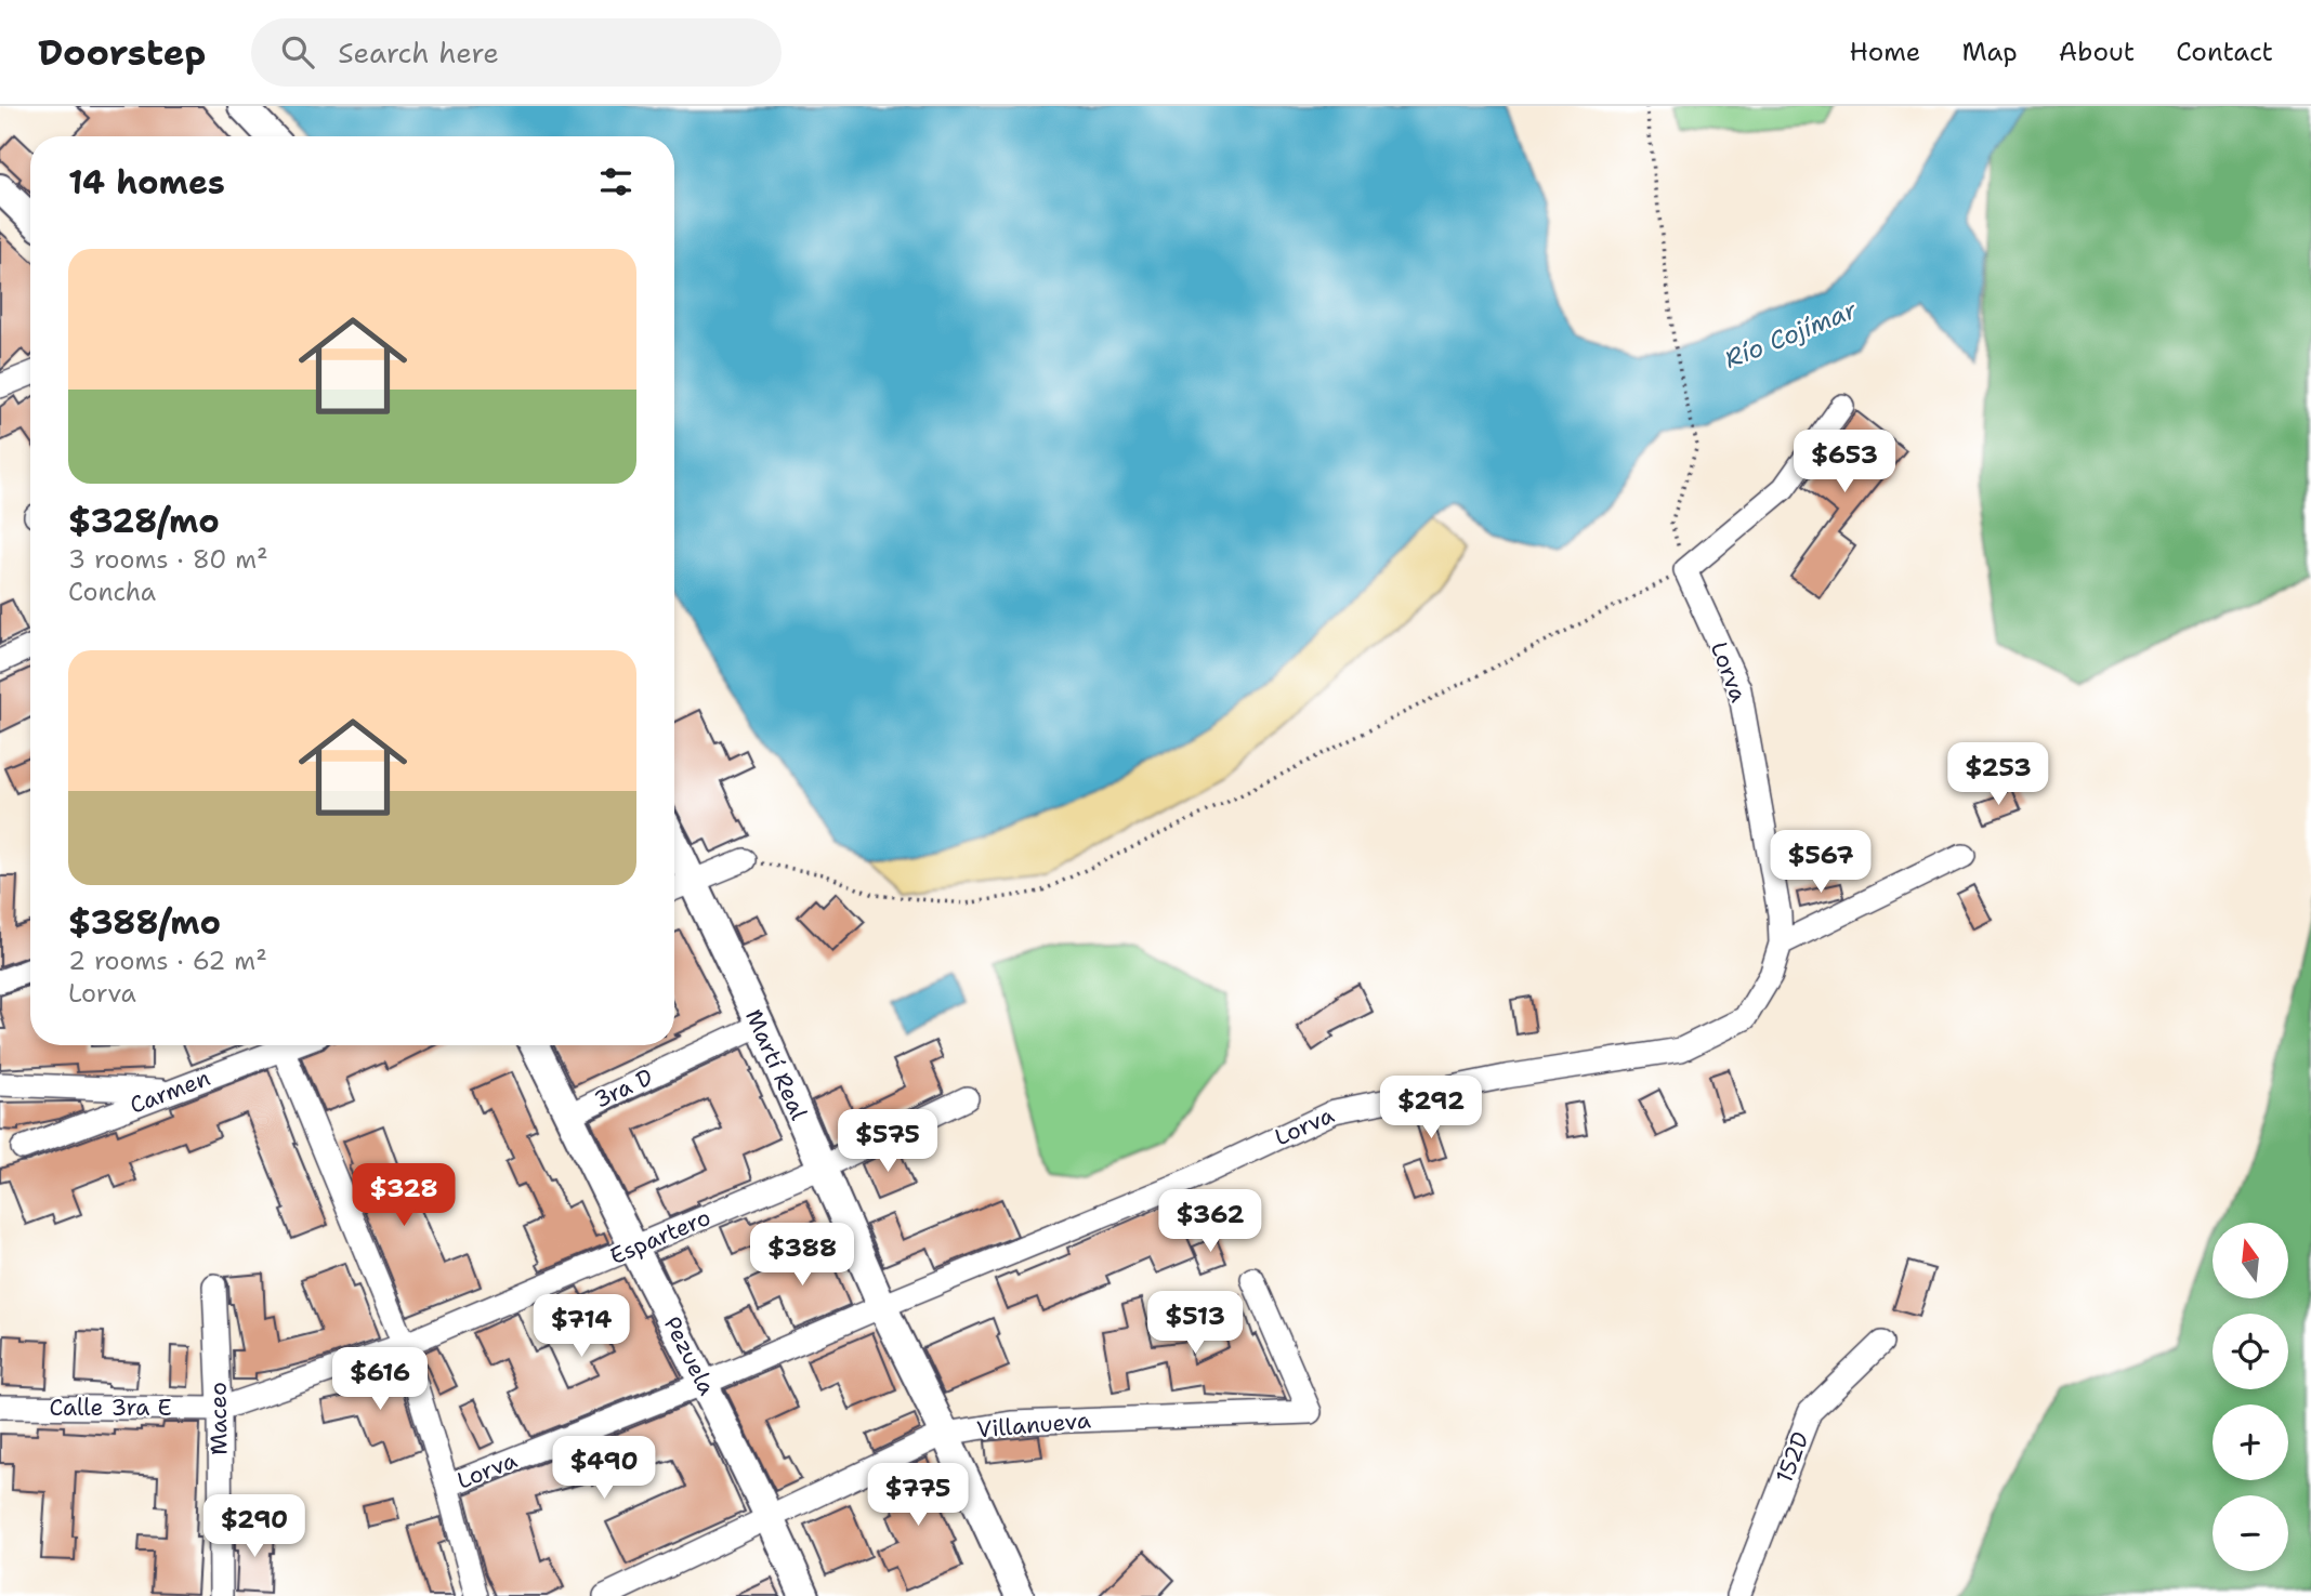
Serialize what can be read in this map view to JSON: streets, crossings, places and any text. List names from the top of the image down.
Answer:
{
  "streets": {
    "main road": ["Martí Real", "Pezuela"],
    "street": [
      "Lorva",
      "3ra D",
      "Carmen",
      "Espartero",
      "Calle 3ra E",
      "Maceo",
      "Villanueva",
      "152D"
    ]
  },
  "crossings": [
    ["Lorva", "Martí Real"],
    ["Lorva", "Pezuela"],
    ["Martí Real", "3ra D"],
    ["Martí Real", "Espartero"],
    ["Martí Real", "Villanueva"],
    ["3ra D", "Pezuela"],
    ["Espartero", "Pezuela"],
    ["Espartero", "Calle 3ra E"],
    ["Espartero", "Maceo"],
    ["Pezuela", "Villanueva"],
    ["Calle 3ra E", "Maceo"]
  ],
  "water": ["Río Cojímar"],
  "north": "top",
  "page": {
    "header": "Doorstep",
    "search": "Search here",
    "nav": [
      "Home",
      "Map",
      "About",
      "Contact"
    ],
    "heading": "14 homes",
    "list": [
      {
        "name": "$328/mo",
        "note": "3 rooms · 80 m² · Concha"
      },
      {
        "name": "$388/mo",
        "note": "2 rooms · 62 m² · Lorva"
      }
    ],
    "price": [
      "$653",
      "$253",
      "$567",
      "$292",
      "$575",
      "$328",
      "$362",
      "$388",
      "$513",
      "$714",
      "$616",
      "$490",
      "$775",
      "$290"
    ],
    "map_buttons": ["+", "−"]
  }
}
